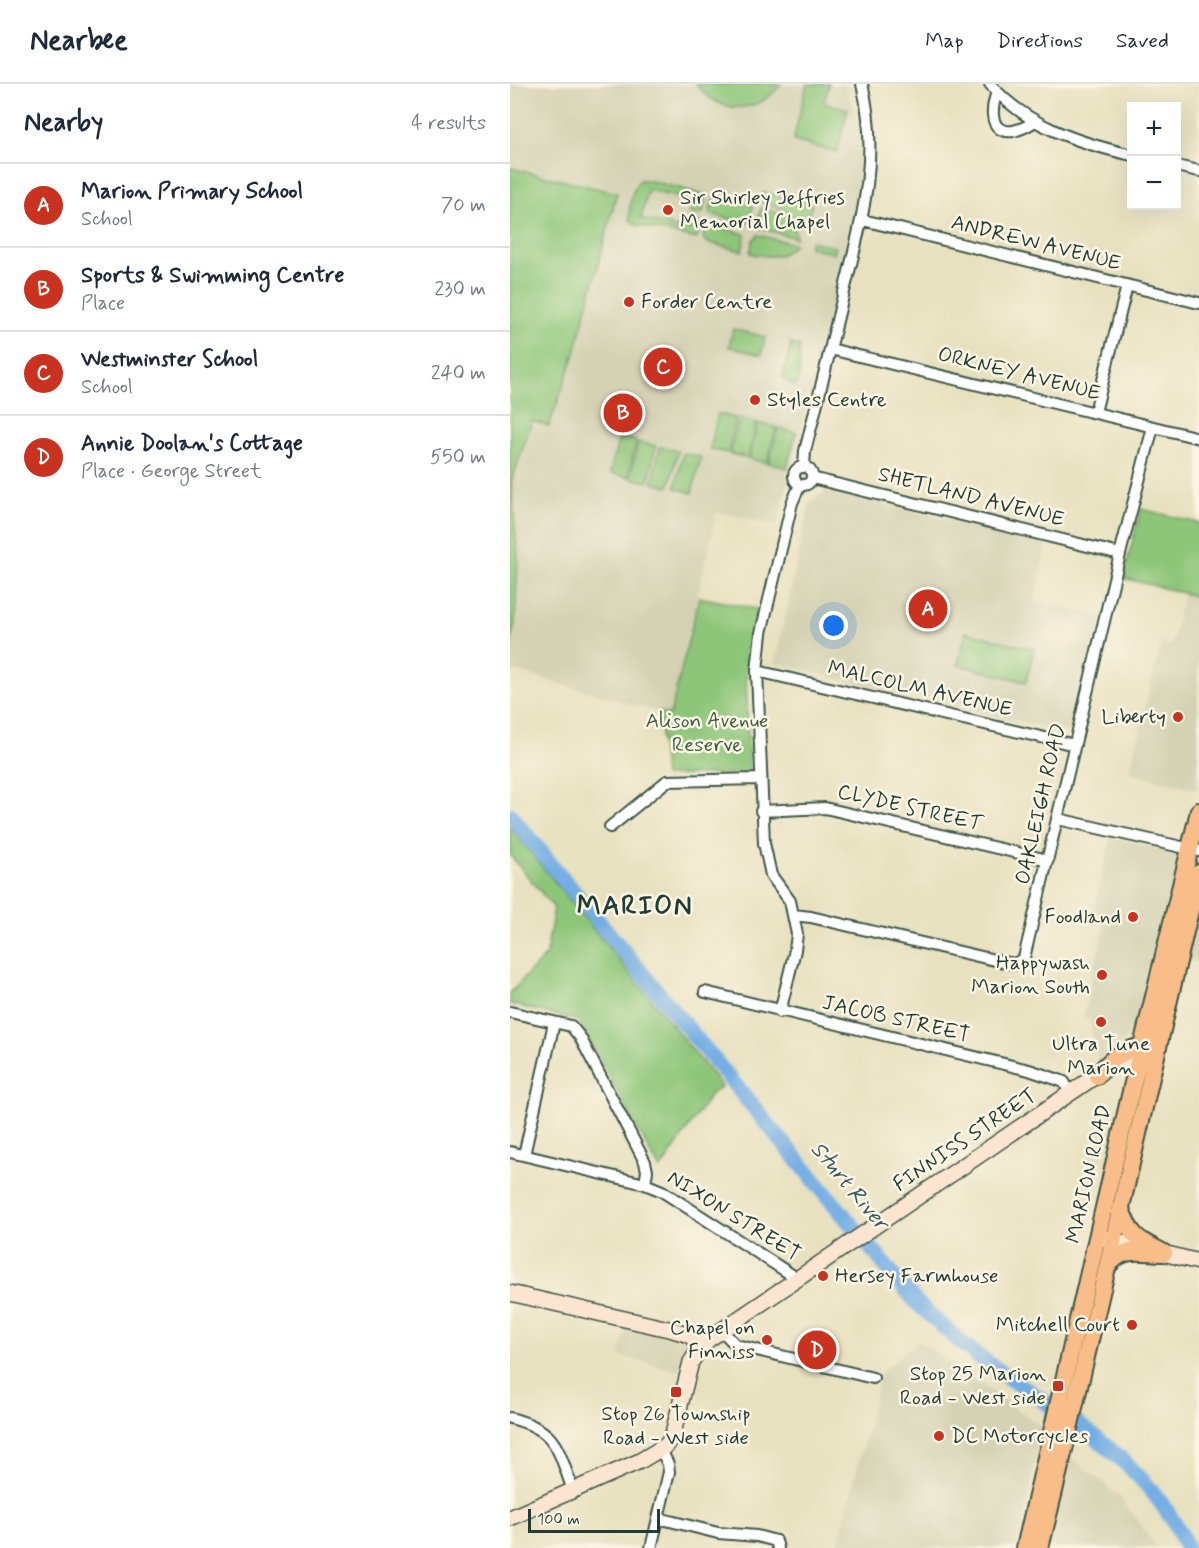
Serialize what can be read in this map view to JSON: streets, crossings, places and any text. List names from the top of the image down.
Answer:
{
  "streets": {
    "main road": ["MARION ROAD"],
    "street": [
      "ANDREW AVENUE",
      "ORKNEY AVENUE",
      "SHETLAND AVENUE",
      "MALCOLM AVENUE",
      "OAKLEIGH ROAD",
      "CLYDE STREET",
      "JACOB STREET",
      "FINNISS STREET",
      "NIXON STREET"
    ]
  },
  "crossings": [
    ["ORKNEY AVENUE", "OAKLEIGH ROAD"],
    ["SHETLAND AVENUE", "OAKLEIGH ROAD"],
    ["MALCOLM AVENUE", "OAKLEIGH ROAD"],
    ["OAKLEIGH ROAD", "CLYDE STREET"],
    ["JACOB STREET", "FINNISS STREET"],
    ["FINNISS STREET", "MARION ROAD"],
    ["FINNISS STREET", "NIXON STREET"]
  ],
  "districts": ["MARION"],
  "water": ["Sturt River"],
  "parks": ["Alison Avenue Reserve"],
  "places": {
    "other": [
      "Sir Shirley Jeffries Memorial Chapel",
      "Forder Centre",
      "Styles Centre",
      "Liberty",
      "Foodland",
      "Happywash Marion South",
      "Ultra Tune Marion",
      "Hersey Farmhouse",
      "Mitchell Court",
      "Chapel on Finniss",
      "DC Motorcycles"
    ],
    "transit": ["Stop 25 Marion Road - West side", "Stop 26 Township Road - West side"]
  },
  "scale_bar": "100 m",
  "page": {
    "header": "Nearbee",
    "nav": ["Map", "Directions", "Saved"],
    "heading": ["Nearby", "4 results"],
    "map_buttons": ["+", "−"],
    "list": [
      {
        "mark": "A",
        "name": "Marion Primary School",
        "note": "School",
        "value": "70 m"
      },
      {
        "mark": "B",
        "name": "Sports & Swimming Centre",
        "note": "Place",
        "value": "230 m"
      },
      {
        "mark": "C",
        "name": "Westminster School",
        "note": "School",
        "value": "240 m"
      },
      {
        "mark": "D",
        "name": "Annie Doolan's Cottage",
        "note": "Place · George Street",
        "value": "550 m"
      }
    ],
    "pins": [
      "C",
      "B",
      "A",
      "D"
    ],
    "scale": "100 m"
  }
}
